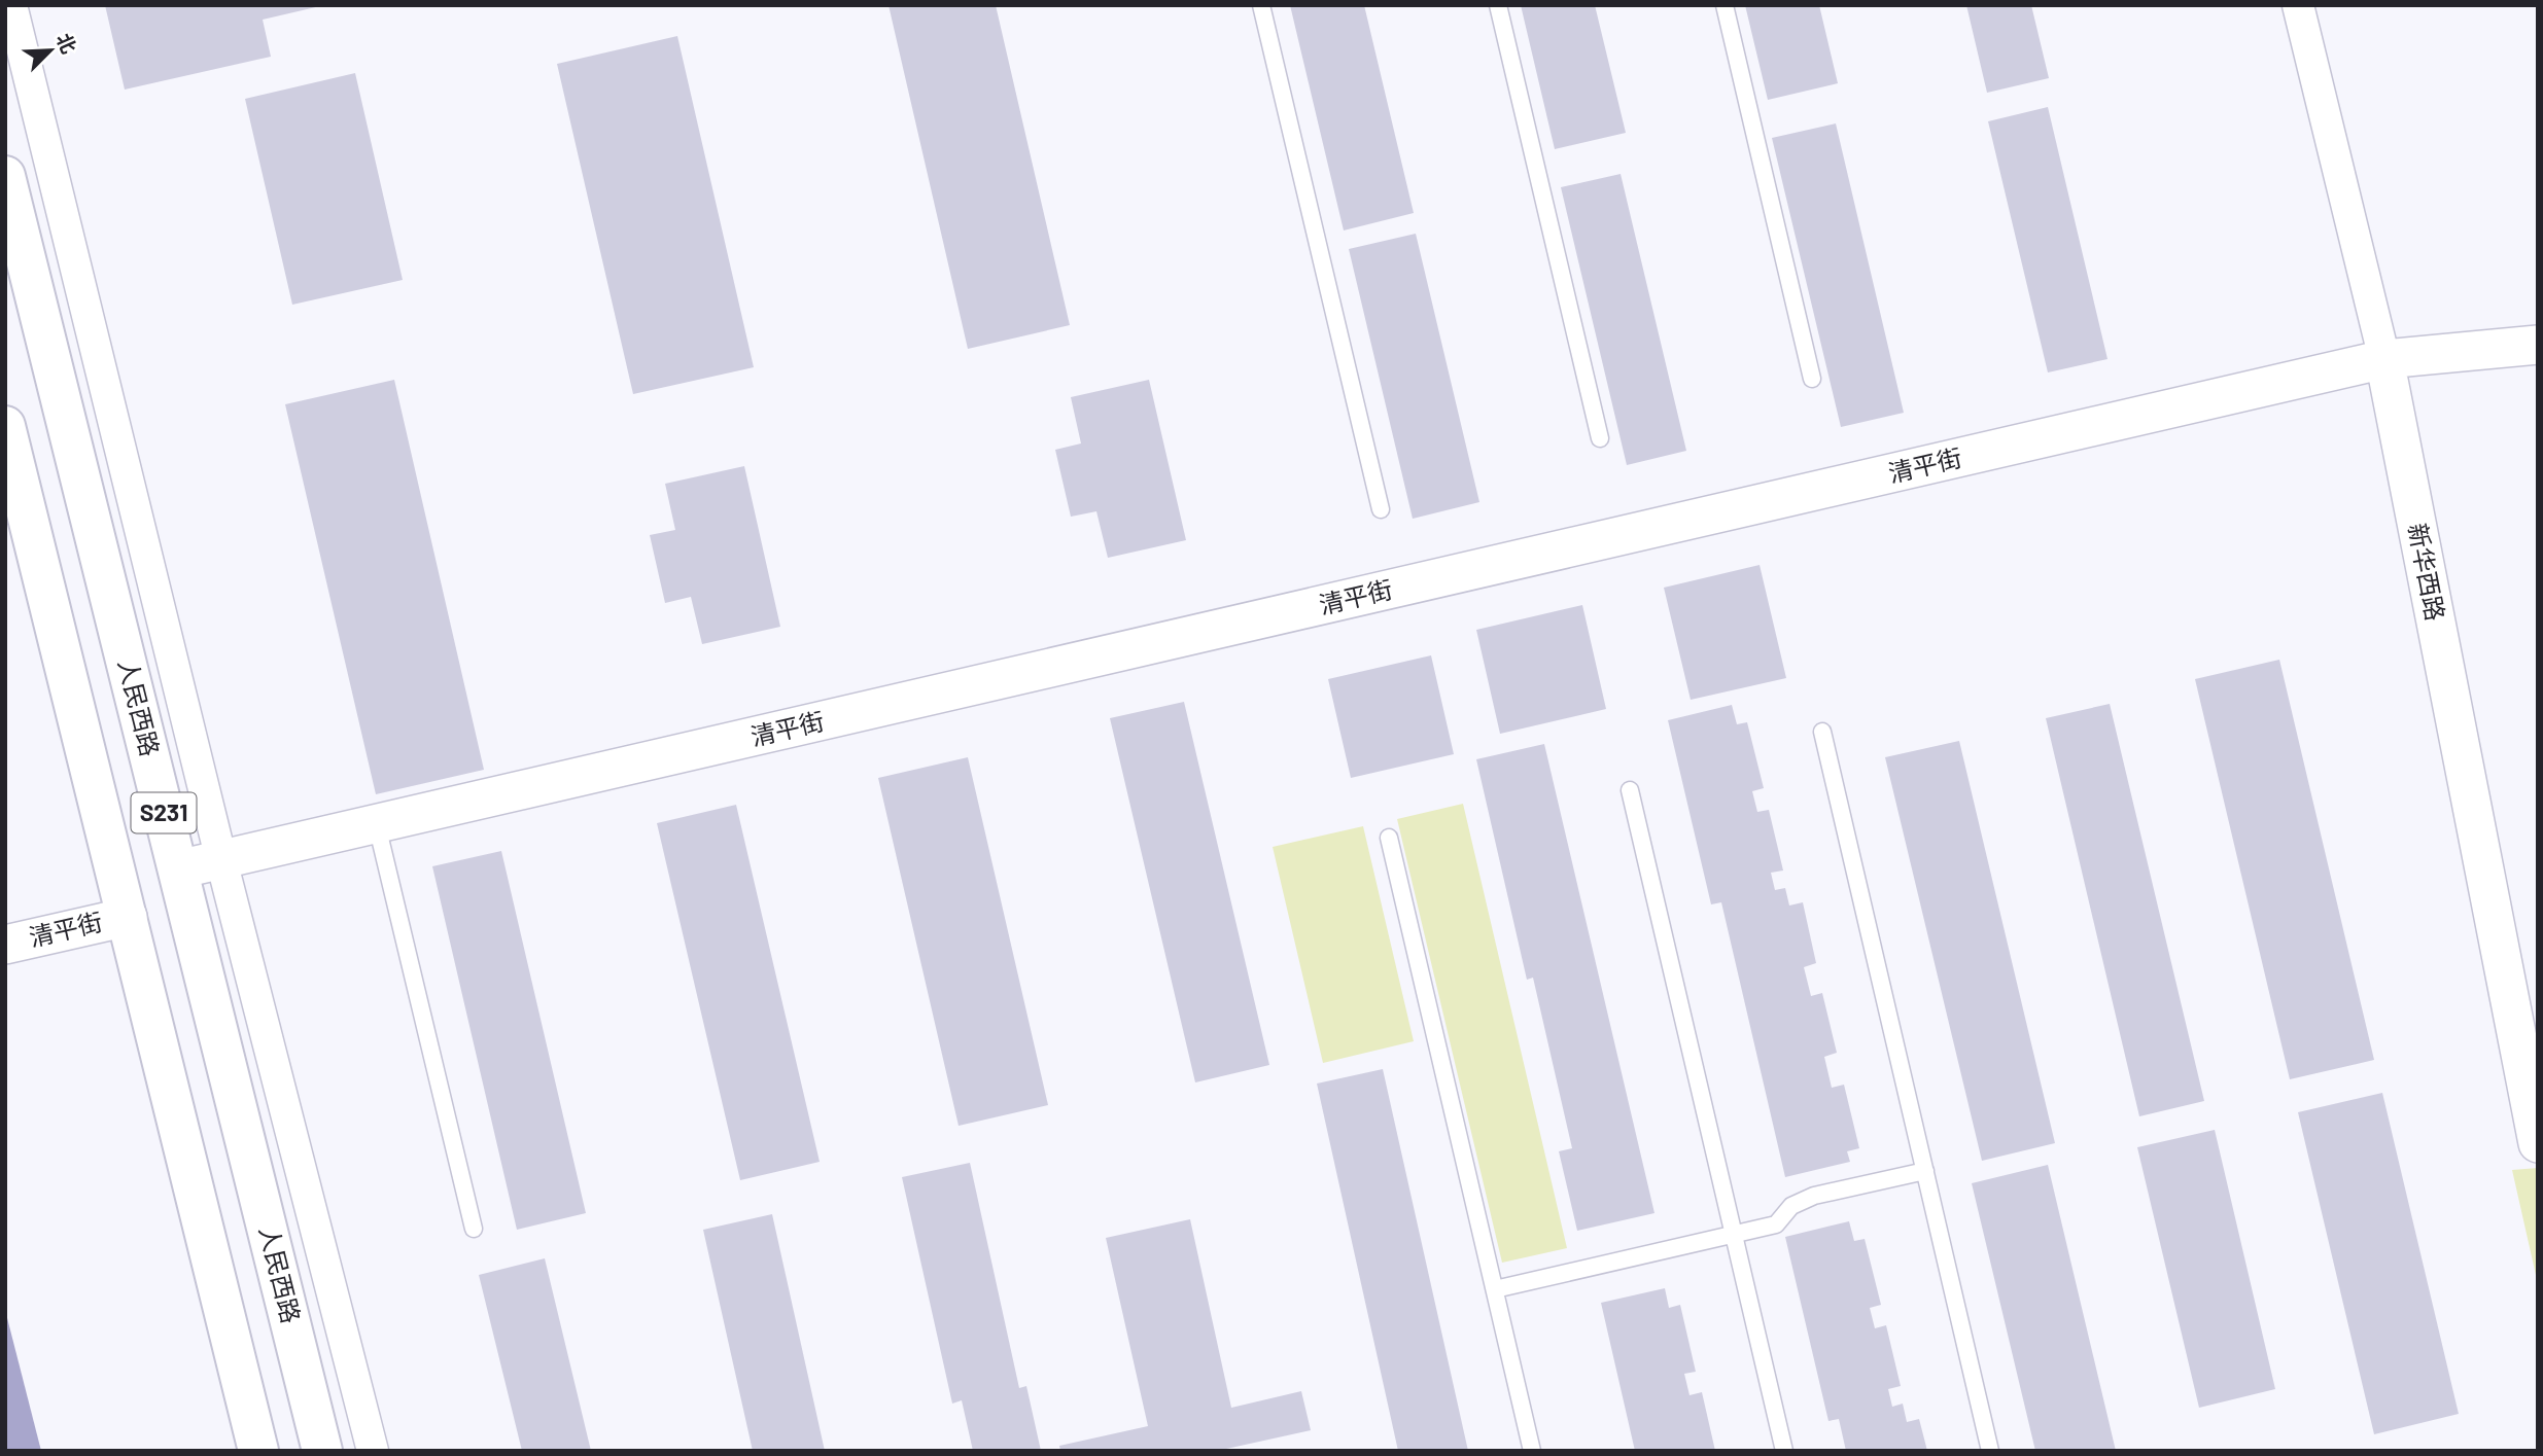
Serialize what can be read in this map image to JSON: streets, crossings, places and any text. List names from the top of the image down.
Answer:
{
  "streets": {
    "main road": ["人民西路", "S231"],
    "street": ["清平街", "新华西路"]
  },
  "crossings": [
    ["清平街", "新华西路"],
    ["清平街", "人民西路"],
    ["清平街", "S231"]
  ],
  "north": "top right"
}
